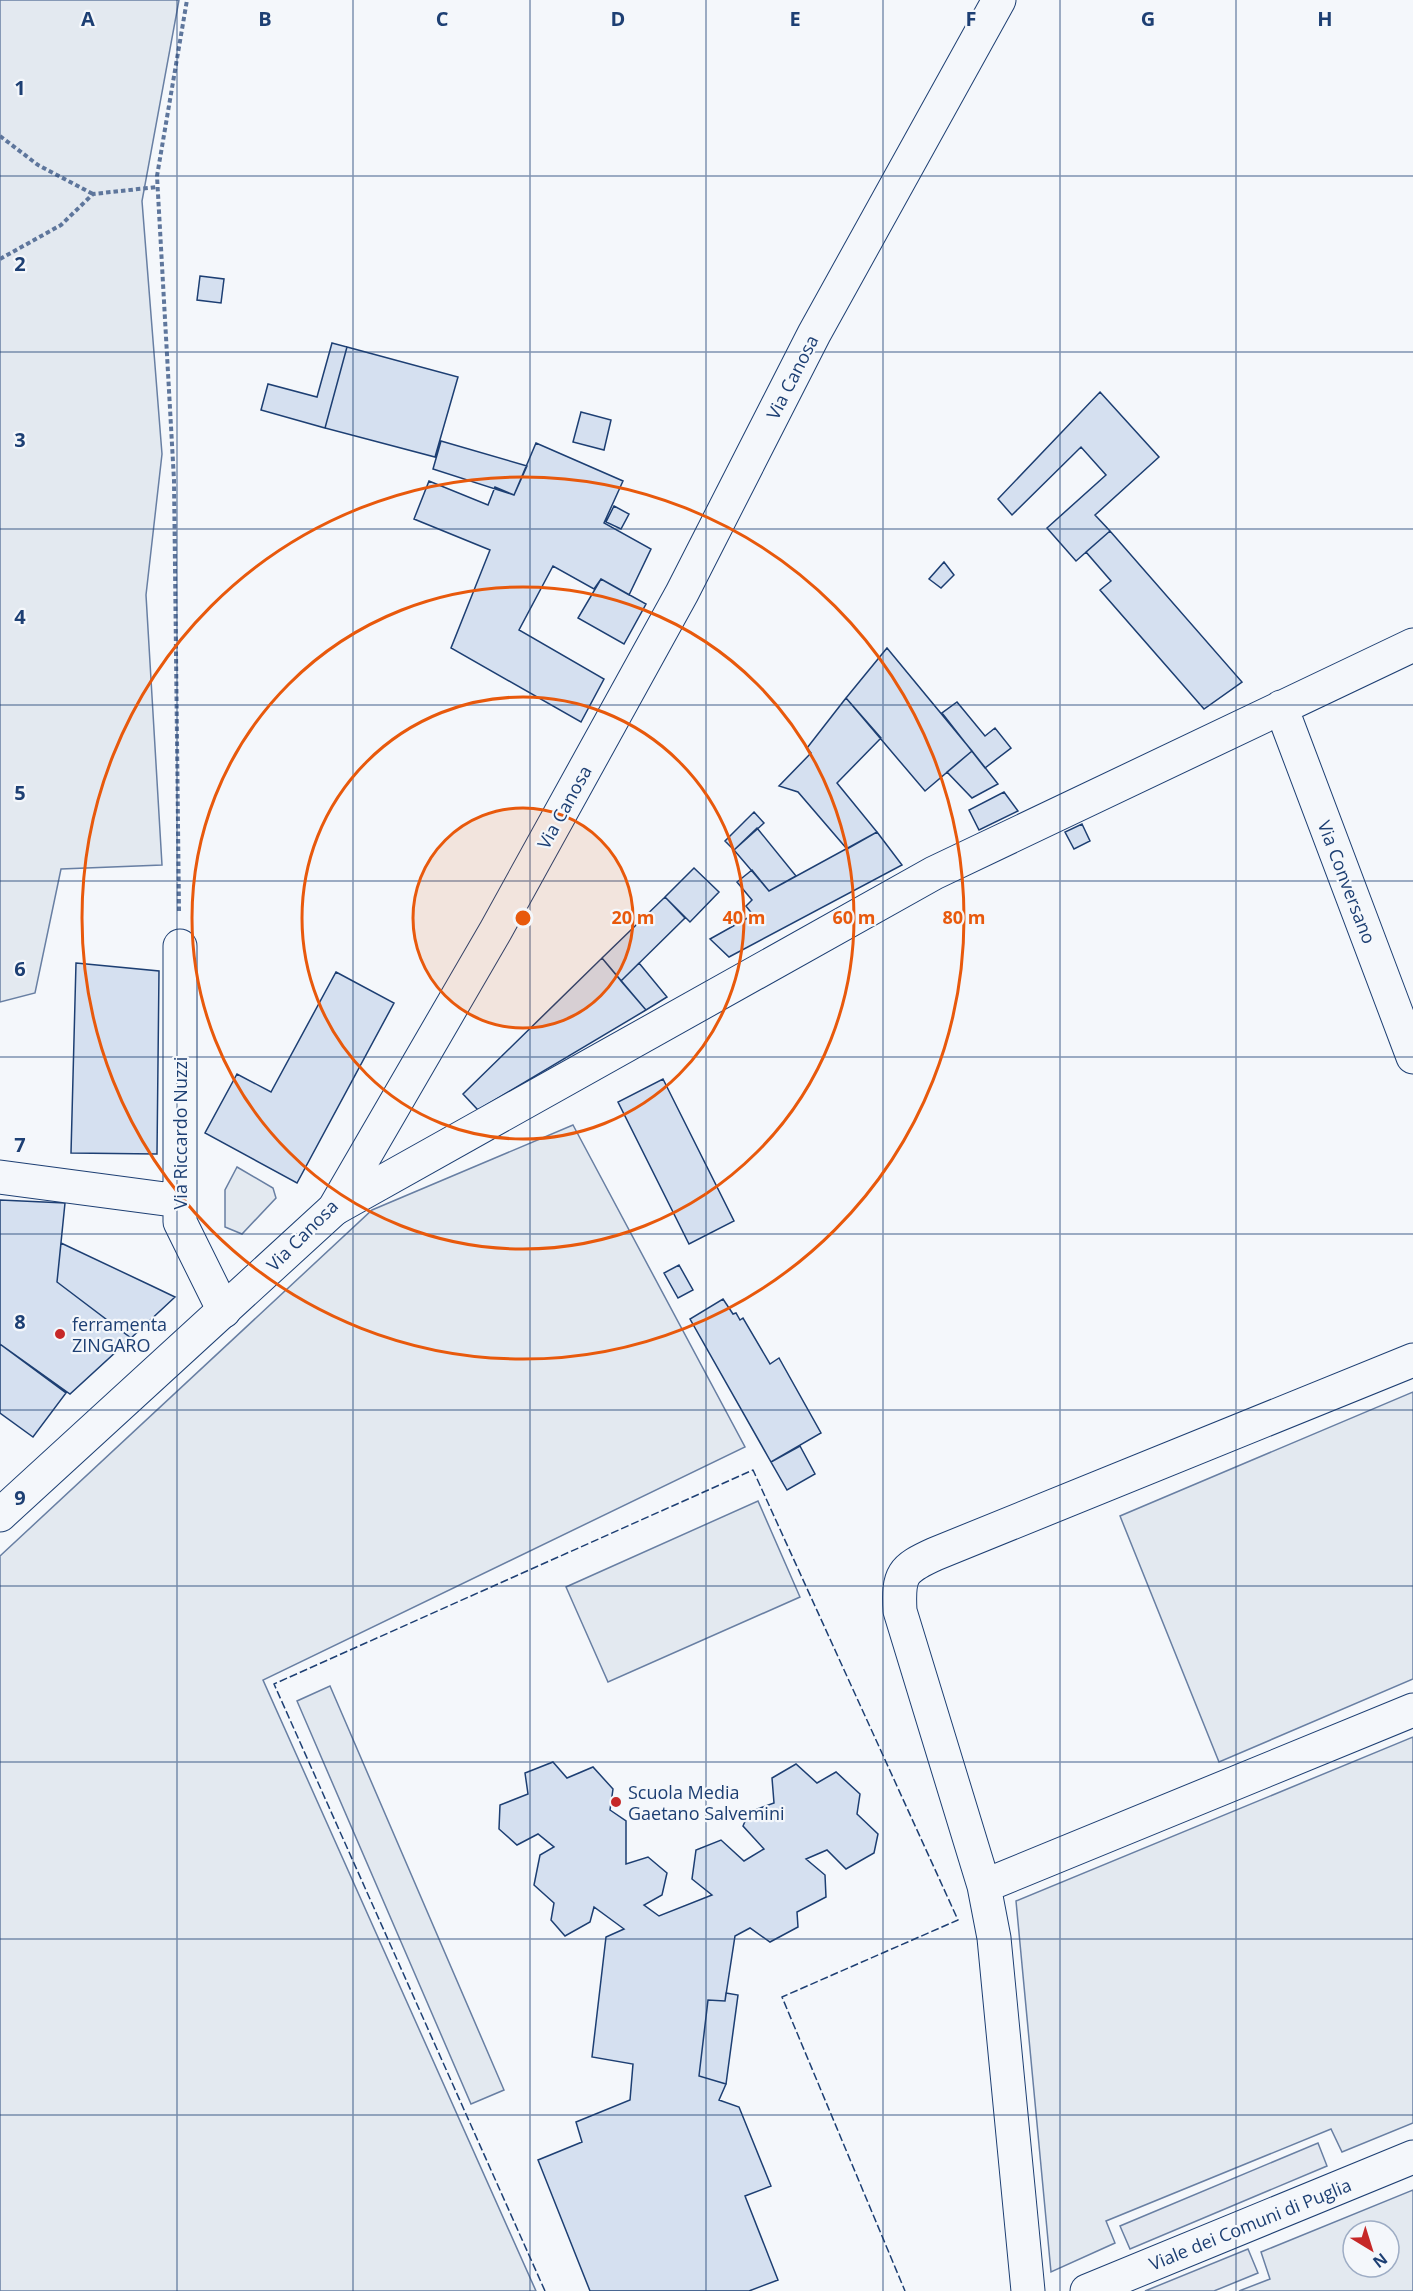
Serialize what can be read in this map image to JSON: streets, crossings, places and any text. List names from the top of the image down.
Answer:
{
  "streets": {
    "street": [
      "Via Canosa",
      "Via Conversano",
      "Via Riccardo Nuzzi",
      "Viale dei Comuni di Puglia"
    ]
  },
  "crossings": [
    ["Via Canosa", "Via Riccardo Nuzzi"]
  ],
  "places": ["ferramenta ZINGARO", "Scuola Media Gaetano Salvemini"],
  "north": "bottom right",
  "grid": {
    "columns": [
      "A",
      "B",
      "C",
      "D",
      "E",
      "F",
      "G",
      "H"
    ],
    "rows": [
      "1",
      "2",
      "3",
      "4",
      "5",
      "6",
      "7",
      "8",
      "9"
    ]
  },
  "rings": [
    "20 m",
    "40 m",
    "60 m",
    "80 m"
  ]
}
